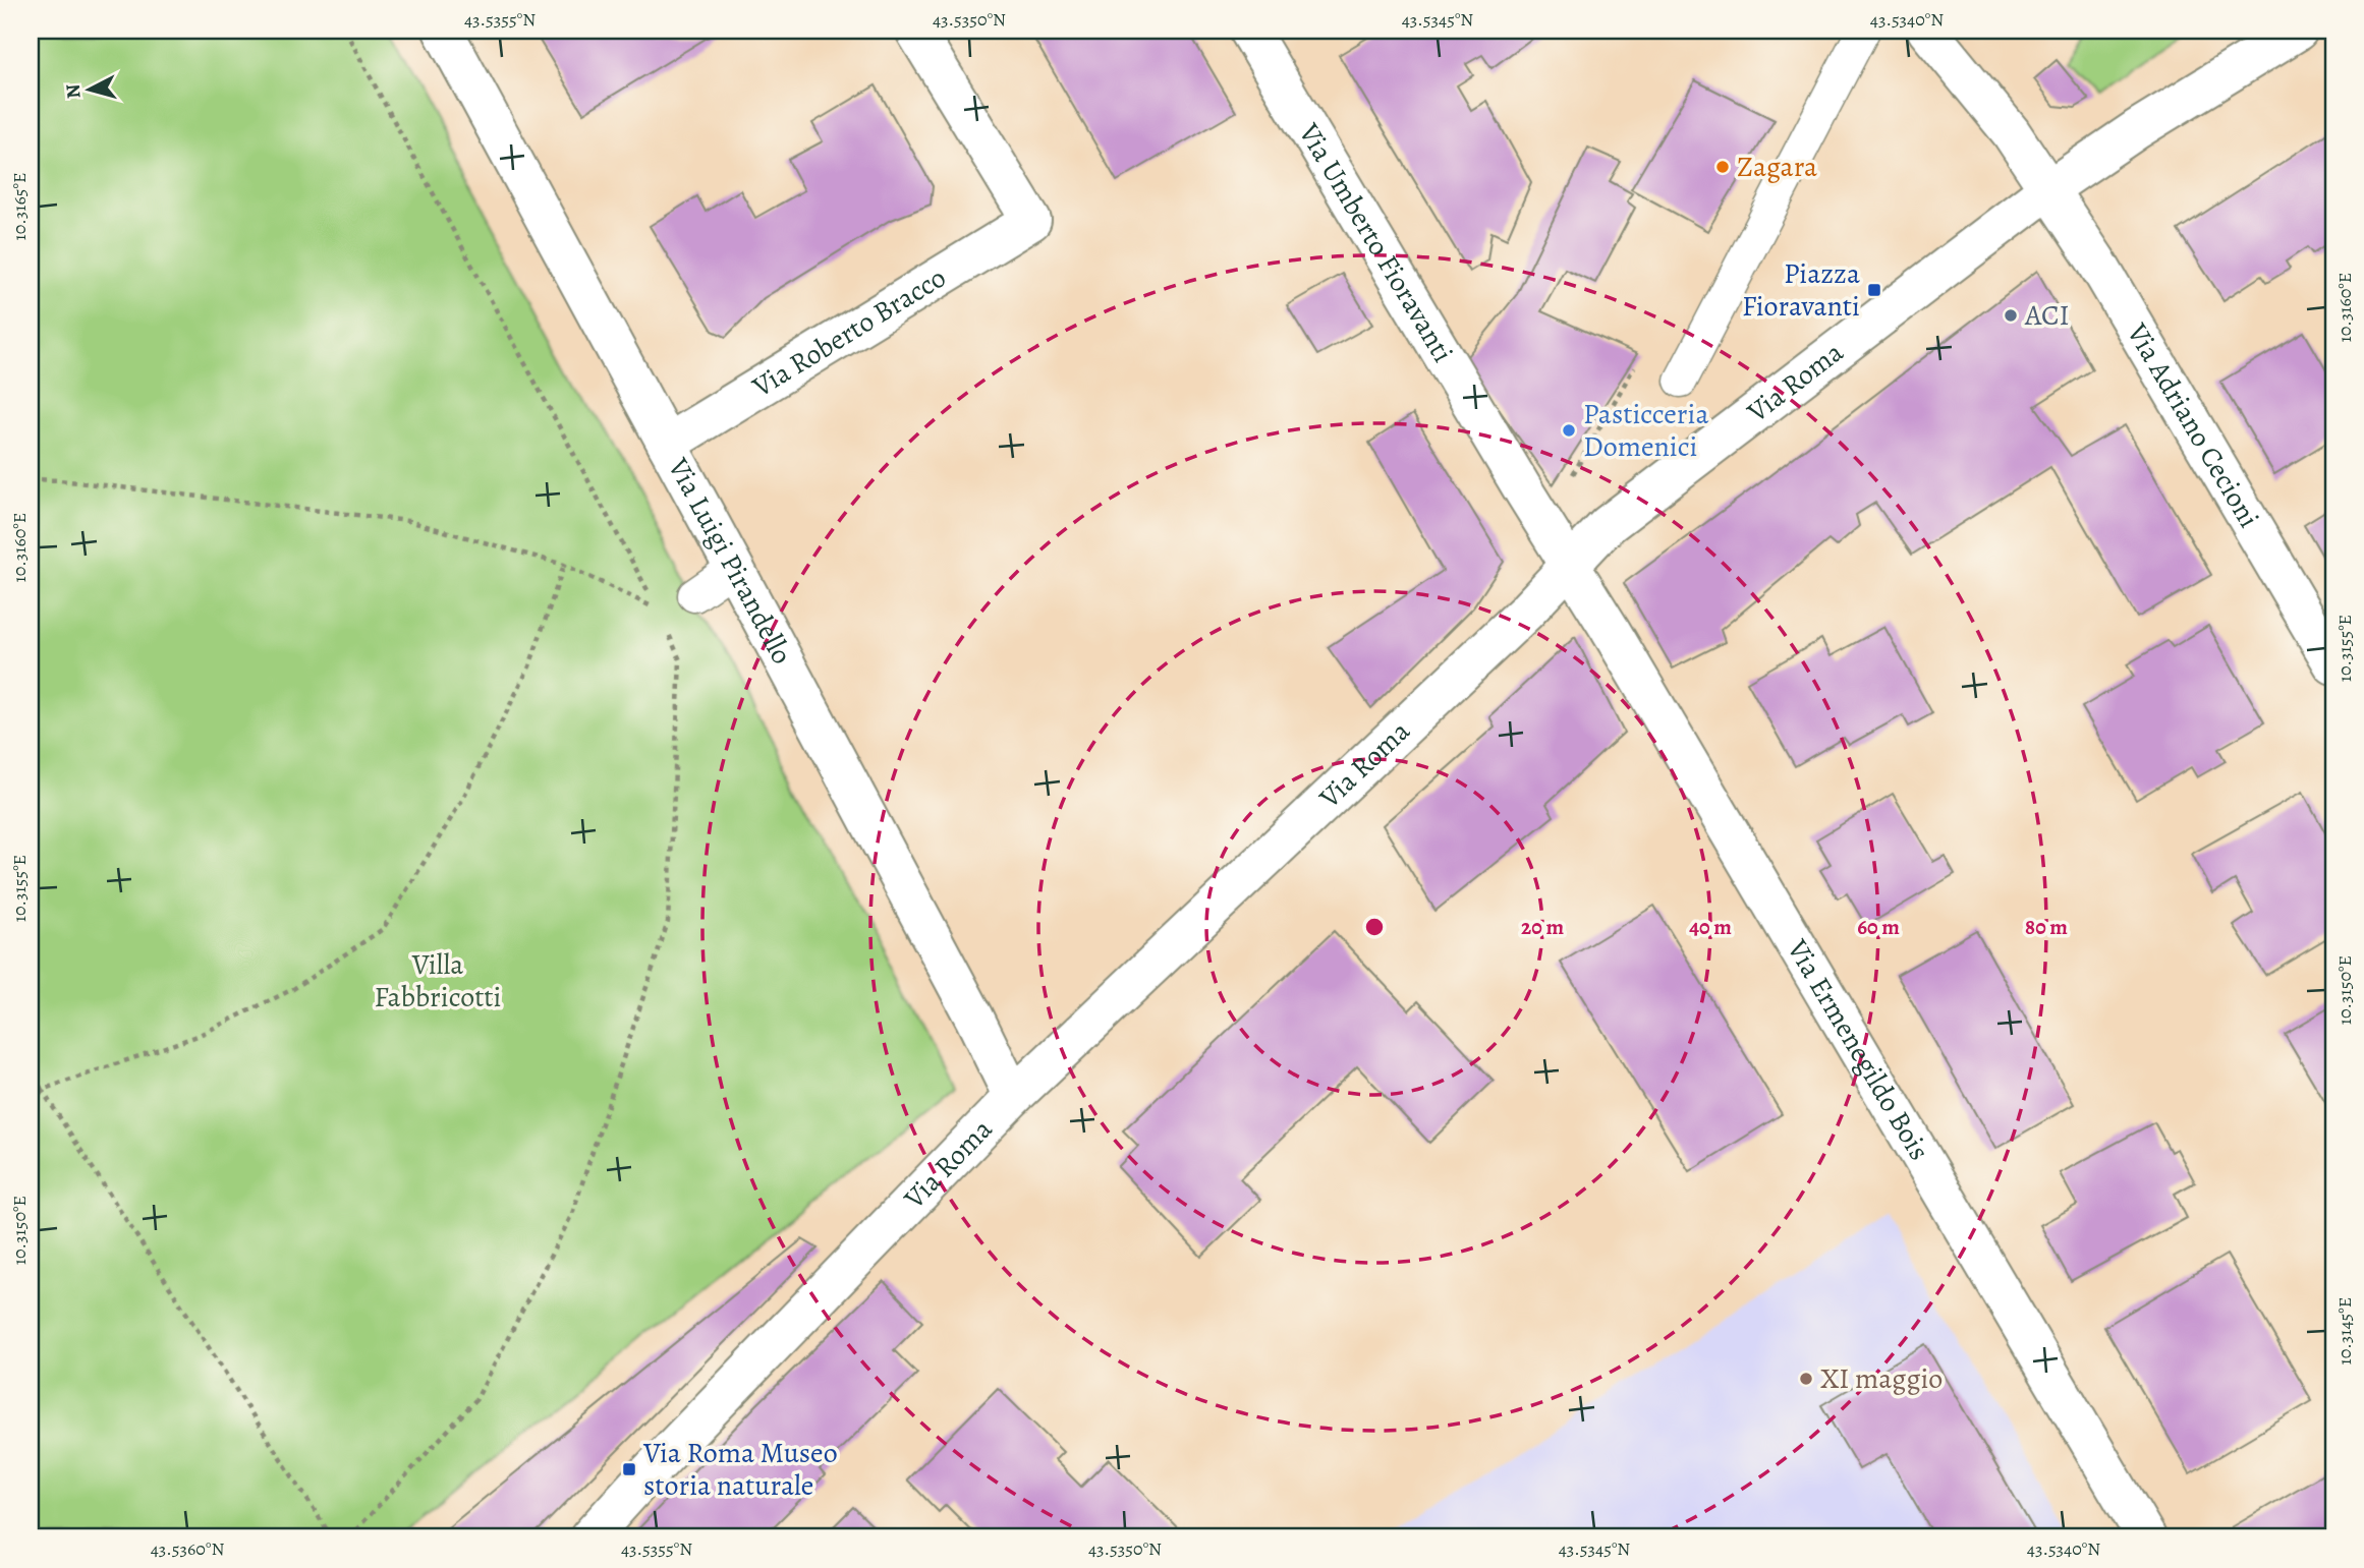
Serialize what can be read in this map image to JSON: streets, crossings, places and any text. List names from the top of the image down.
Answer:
{
  "streets": {
    "street": [
      "Via Umberto Fioravanti",
      "Via Roberto Bracco",
      "Via Roma",
      "Via Adriano Cecioni",
      "Via Luigi Pirandello",
      "Via Ermenegildo Bois"
    ]
  },
  "crossings": [
    ["Via Umberto Fioravanti", "Via Roma"],
    ["Via Umberto Fioravanti", "Via Ermenegildo Bois"],
    ["Via Roberto Bracco", "Via Luigi Pirandello"],
    ["Via Roma", "Via Adriano Cecioni"],
    ["Via Roma", "Via Luigi Pirandello"],
    ["Via Roma", "Via Ermenegildo Bois"]
  ],
  "parks": ["Villa Fabbricotti"],
  "places": {
    "other": [
      "Zagara",
      "ACI",
      "Pasticceria Domenici",
      "XI maggio"
    ],
    "transit": ["Piazza Fioravanti", "Via Roma Museo storia naturale"]
  },
  "north": "left",
  "coordinates": [
    "43.5355°N",
    "43.5350°N",
    "43.5345°N",
    "43.5340°N",
    "10.3165°E",
    "10.3160°E",
    "10.3155°E",
    "10.3150°E",
    "10.3145°E",
    "43.5360°N"
  ],
  "rings": [
    "20 m",
    "40 m",
    "60 m",
    "80 m"
  ]
}
